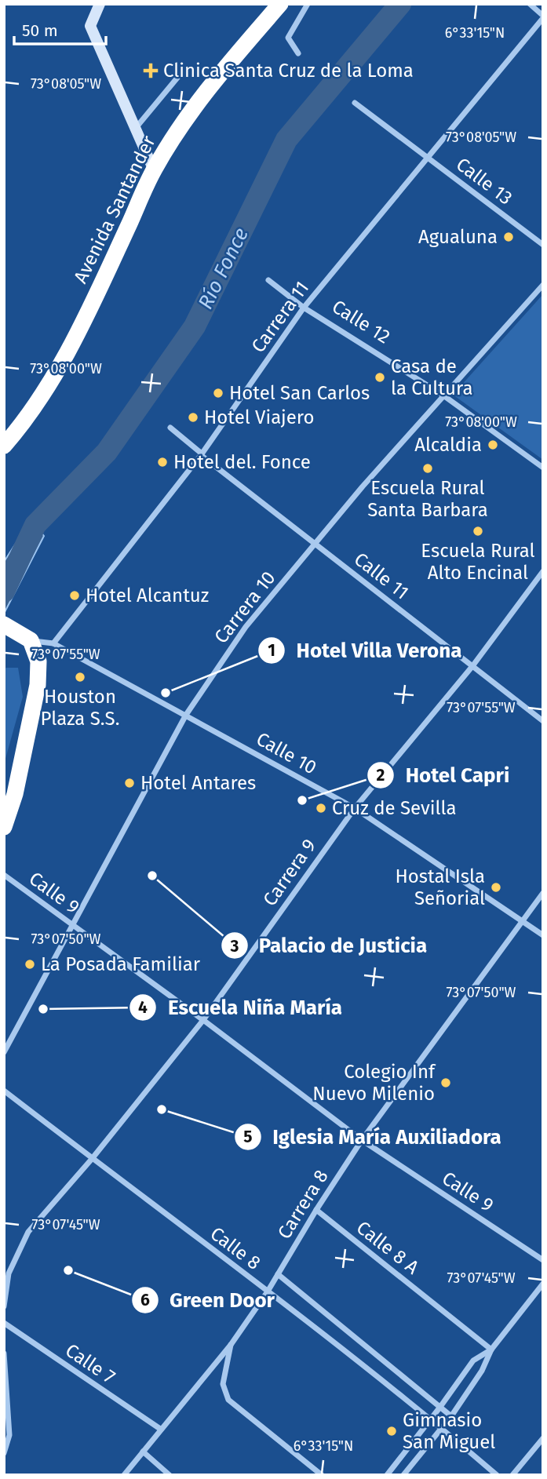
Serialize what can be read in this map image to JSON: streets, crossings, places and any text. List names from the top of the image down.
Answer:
{
  "streets": {
    "highway": ["Avenida Santander"],
    "street": [
      "Calle 13",
      "Carrera 11",
      "Calle 12",
      "Calle 11",
      "Carrera 10",
      "Calle 10",
      "Carrera 9",
      "Calle 9",
      "Carrera 8",
      "Calle 8 A",
      "Calle 8",
      "Calle 7"
    ]
  },
  "crossings": [
    ["Calle 13", "Carrera 11"],
    ["Carrera 11", "Calle 12"],
    ["Carrera 11", "Calle 11"],
    ["Carrera 11", "Calle 10"],
    ["Calle 12", "Carrera 10"],
    ["Calle 11", "Carrera 10"],
    ["Calle 11", "Carrera 9"],
    ["Carrera 10", "Calle 10"],
    ["Carrera 10", "Calle 9"],
    ["Calle 10", "Carrera 9"],
    ["Calle 10", "Carrera 8"],
    ["Carrera 9", "Calle 9"],
    ["Carrera 9", "Calle 8"],
    ["Calle 9", "Carrera 8"],
    ["Carrera 8", "Calle 8 A"],
    ["Carrera 8", "Calle 8"],
    ["Carrera 8", "Calle 7"]
  ],
  "water": ["Río Fonce"],
  "places": {
    "health": ["Clinica Santa Cruz de la Loma"],
    "other": [
      "Agualuna",
      "Casa de la Cultura",
      "Hotel San Carlos",
      "Hotel Viajero",
      "Alcaldia",
      "Hotel del. Fonce",
      "Escuela Rural Santa Barbara",
      "Escuela Rural Alto Encinal",
      "Hotel Alcantuz",
      "Houston Plaza S.S.",
      "Hotel Villa Verona",
      "Hotel Antares",
      "Hotel Capri",
      "Cruz de Sevilla",
      "Palacio de Justicia",
      "Hostal Isla Señorial",
      "La Posada Familiar",
      "Escuela Niña María",
      "Colegio Inf Nuevo Milenio",
      "Iglesia María Auxiliadora",
      "Green Door",
      "Gimnasio San Miguel"
    ]
  },
  "scale_bar": "50 m",
  "coordinates": [
    "6°33'15\"N",
    "73°08'05\"W",
    "73°08'00\"W",
    "73°07'55\"W",
    "73°07'50\"W",
    "73°07'45\"W"
  ]
}
